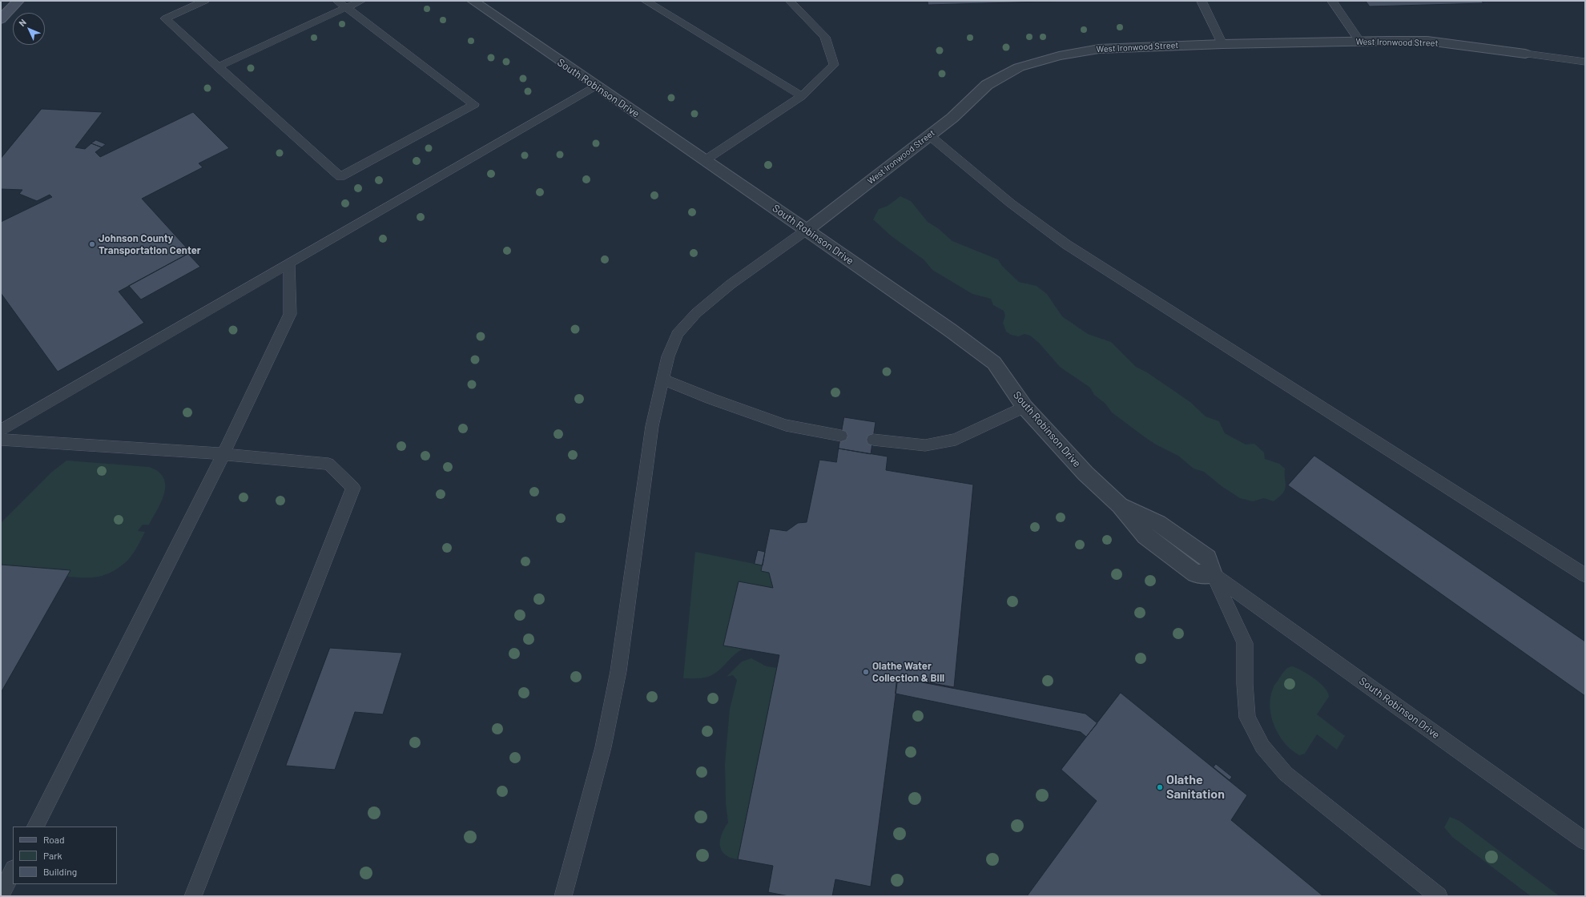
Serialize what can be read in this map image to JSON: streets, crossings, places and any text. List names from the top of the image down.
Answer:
{
  "streets": {
    "street": ["West Ironwood Street", "South Robinson Drive"]
  },
  "crossings": [
    ["West Ironwood Street", "South Robinson Drive"]
  ],
  "places": ["Johnson County Transportation Center", "Olathe Water Collection & Bill", "Olathe Sanitation"],
  "legend": ["Road", "Park", "Building"],
  "north": "top left"
}
